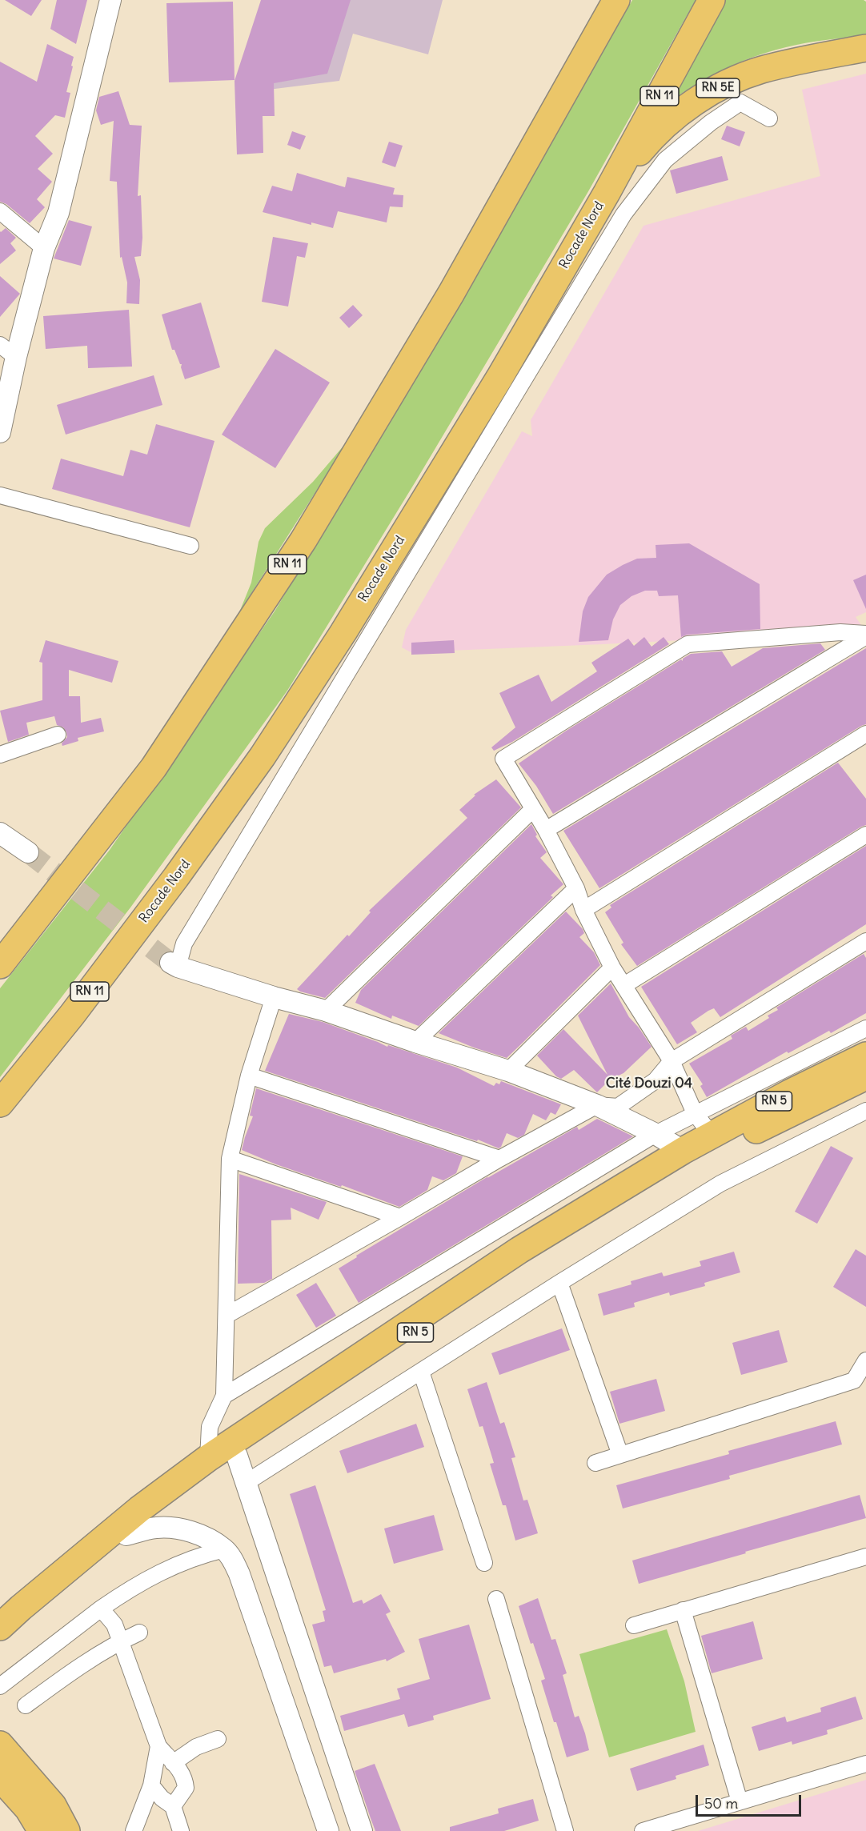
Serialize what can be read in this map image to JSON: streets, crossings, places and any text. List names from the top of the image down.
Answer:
{
  "streets": {
    "highway": [
      "RN 5E",
      "RN 11",
      "Rocade Nord",
      "RN 5"
    ]
  },
  "crossings": [
    ["RN 5E", "Rocade Nord"]
  ],
  "districts": ["Cité Douzi 04"],
  "scale_bar": "50 m"
}
